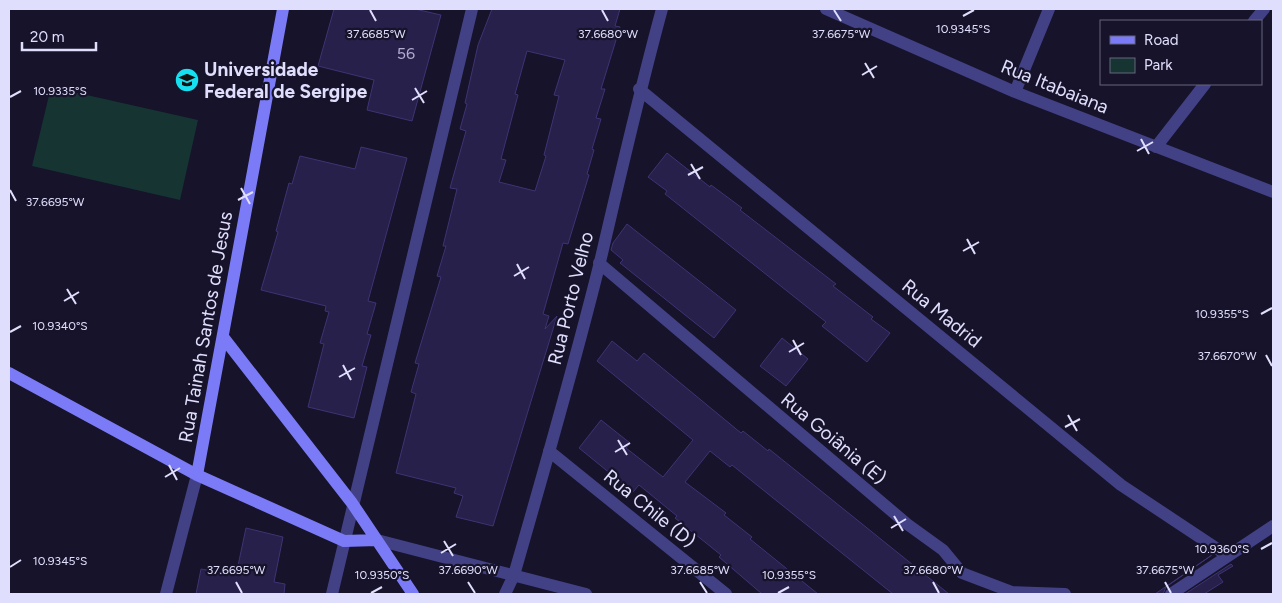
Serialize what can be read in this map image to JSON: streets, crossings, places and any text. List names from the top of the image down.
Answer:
{
  "streets": {
    "street": [
      "Rua Itabaiana",
      "Rua Porto Velho",
      "Rua Madrid",
      "Rua Tainah Santos de Jesus",
      "Rua Goiânia (E)",
      "Rua Chile (D)"
    ]
  },
  "crossings": [
    ["Rua Porto Velho", "Rua Madrid"],
    ["Rua Porto Velho", "Rua Goiânia (E)"],
    ["Rua Porto Velho", "Rua Chile (D)"]
  ],
  "places": {
    "school or university": ["Universidade Federal de Sergipe"]
  },
  "house_numbers": ["56"],
  "legend": ["Road", "Park"],
  "scale_bar": "20 m",
  "coordinates": [
    "10.9345°S",
    "37.6685°W",
    "37.6680°W",
    "37.6675°W",
    "10.9335°S",
    "37.6695°W",
    "10.9355°S",
    "10.9340°S",
    "37.6670°W",
    "10.9360°S",
    "37.6690°W",
    "10.9350°S"
  ]
}
